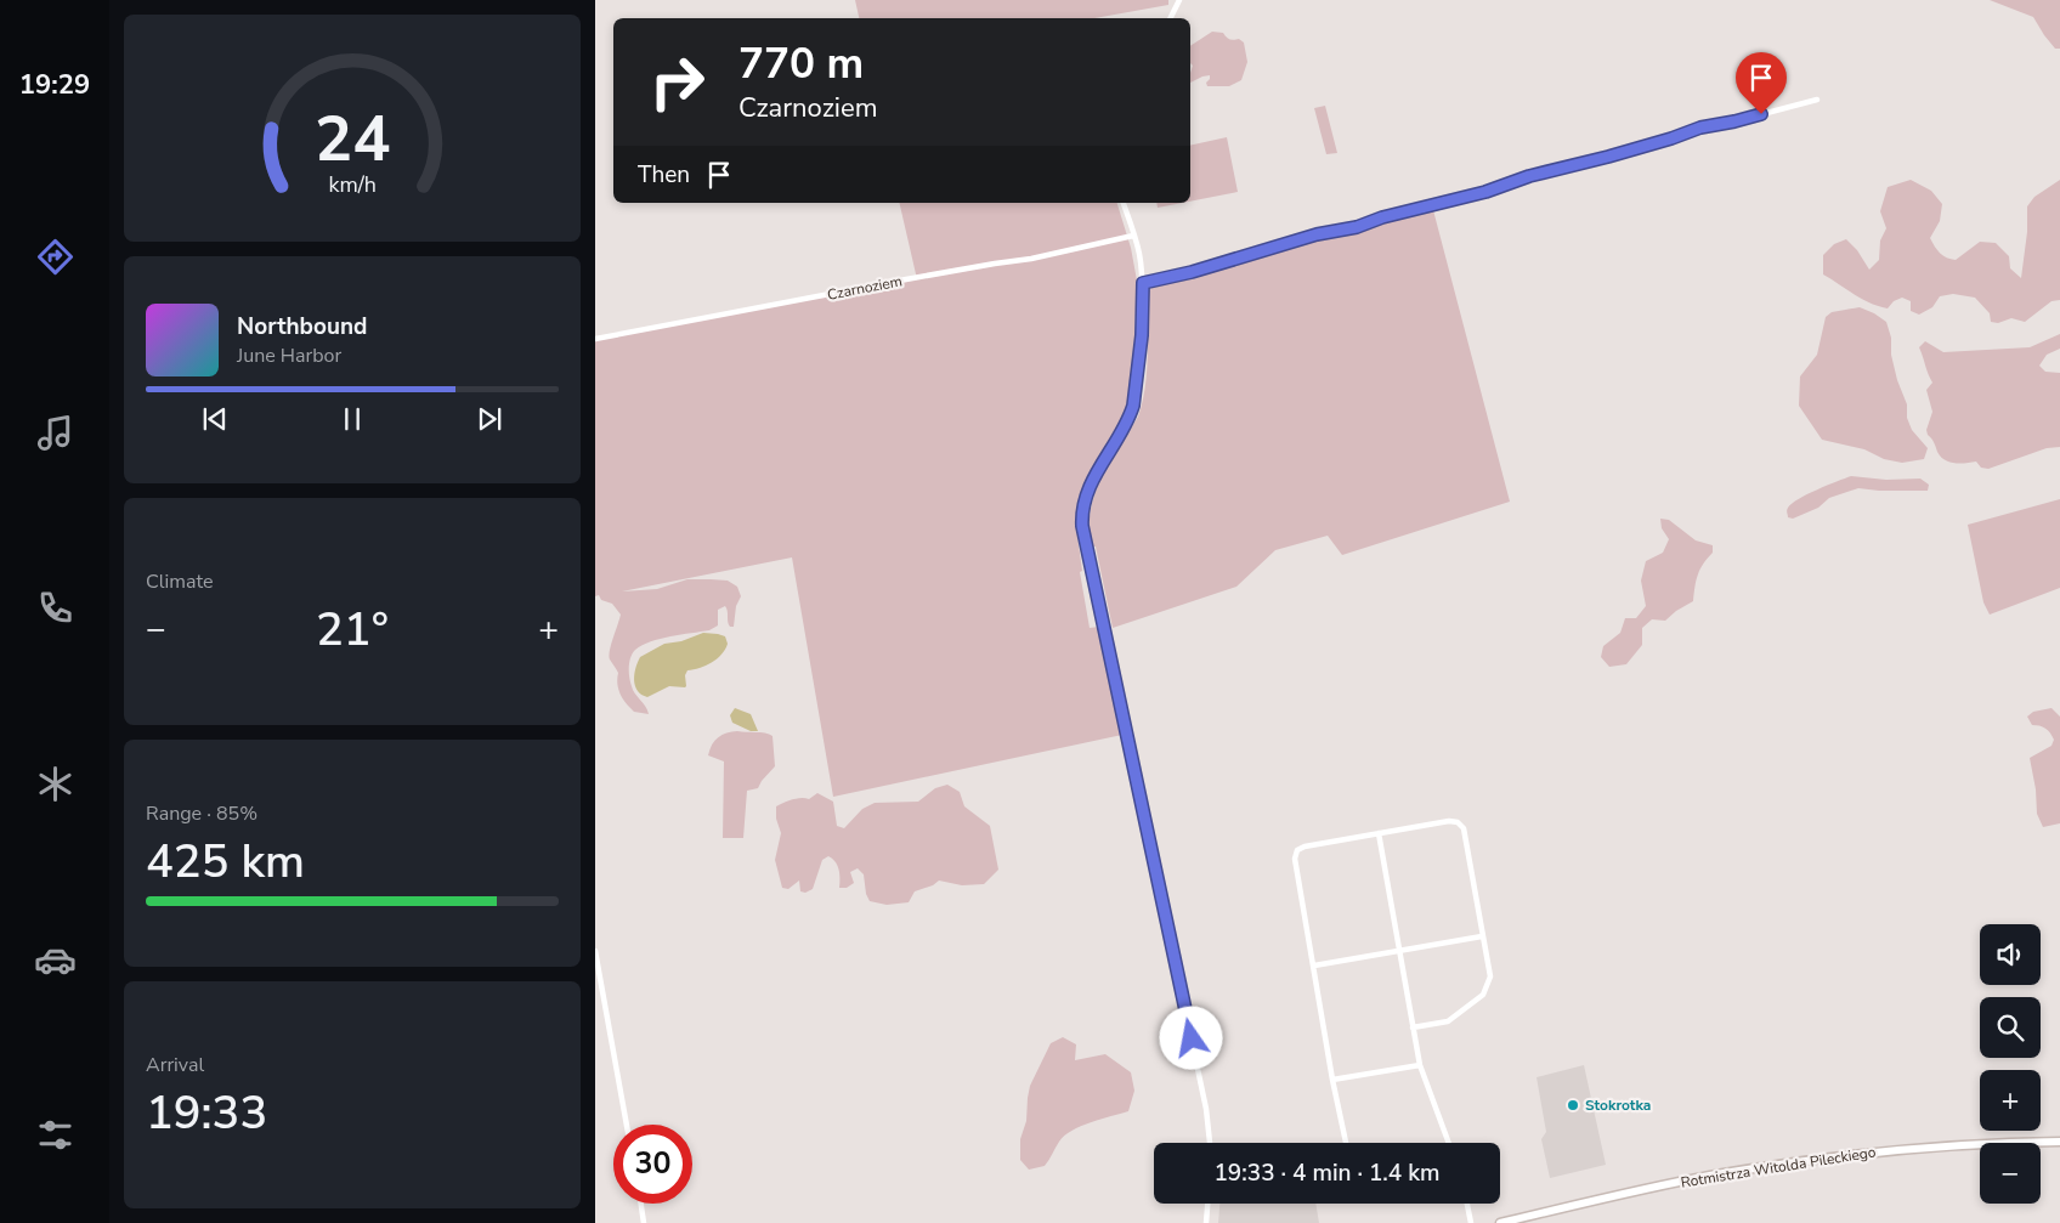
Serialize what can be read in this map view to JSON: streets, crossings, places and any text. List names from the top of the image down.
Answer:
{
  "streets": {
    "main road": ["Rotmistrza Witolda Pileckiego"],
    "street": ["Czarnoziem"]
  },
  "places": ["Stokrotka"],
  "page": {
    "tabs": "19:29",
    "turn": ["770 m", "Czarnoziem"],
    "then": "Then",
    "song": ["Northbound", "June Harbor"],
    "tile": [
      "Climate",
      ["Range · 85%", "425 km"],
      ["Arrival", "19:33"]
    ],
    "heat": ["−", "21°", "+"],
    "map_buttons": ["+", "−"],
    "limit": "30",
    "trip": "19:33 · 4 min · 1.4 km",
    "gauge": ["24", "km/h"]
  }
}
